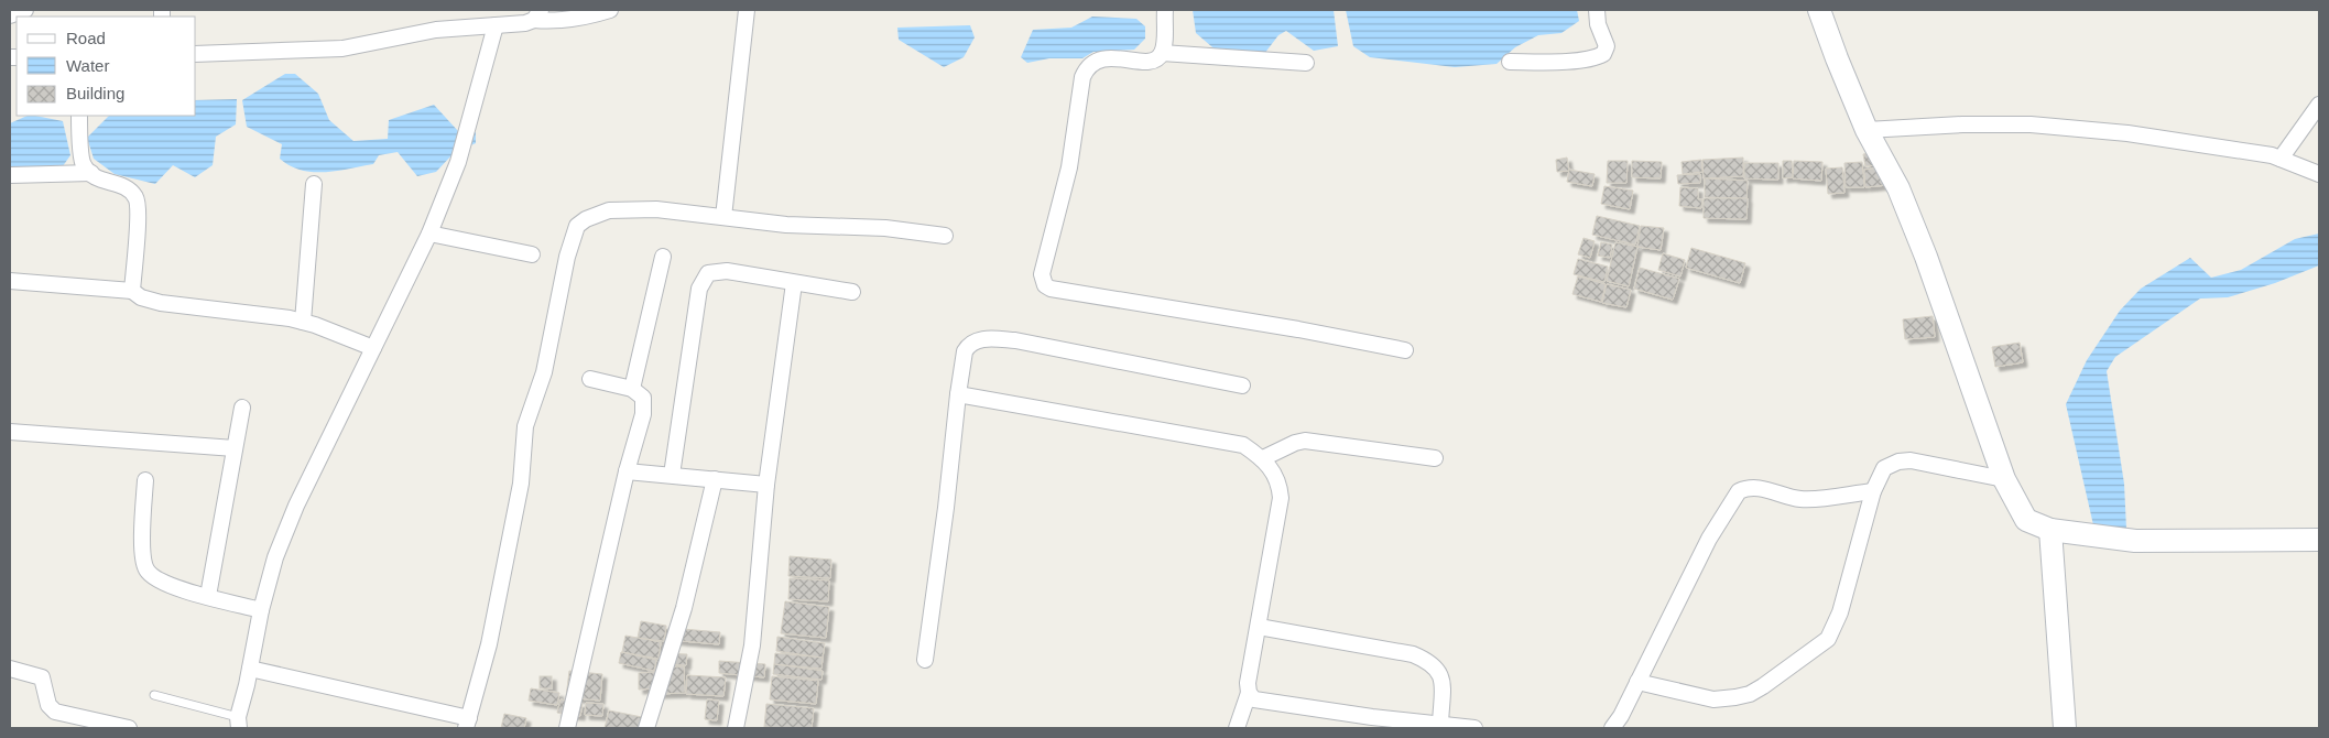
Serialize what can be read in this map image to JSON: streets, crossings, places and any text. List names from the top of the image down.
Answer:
{
  "legend": ["Road", "Water", "Building"]
}
